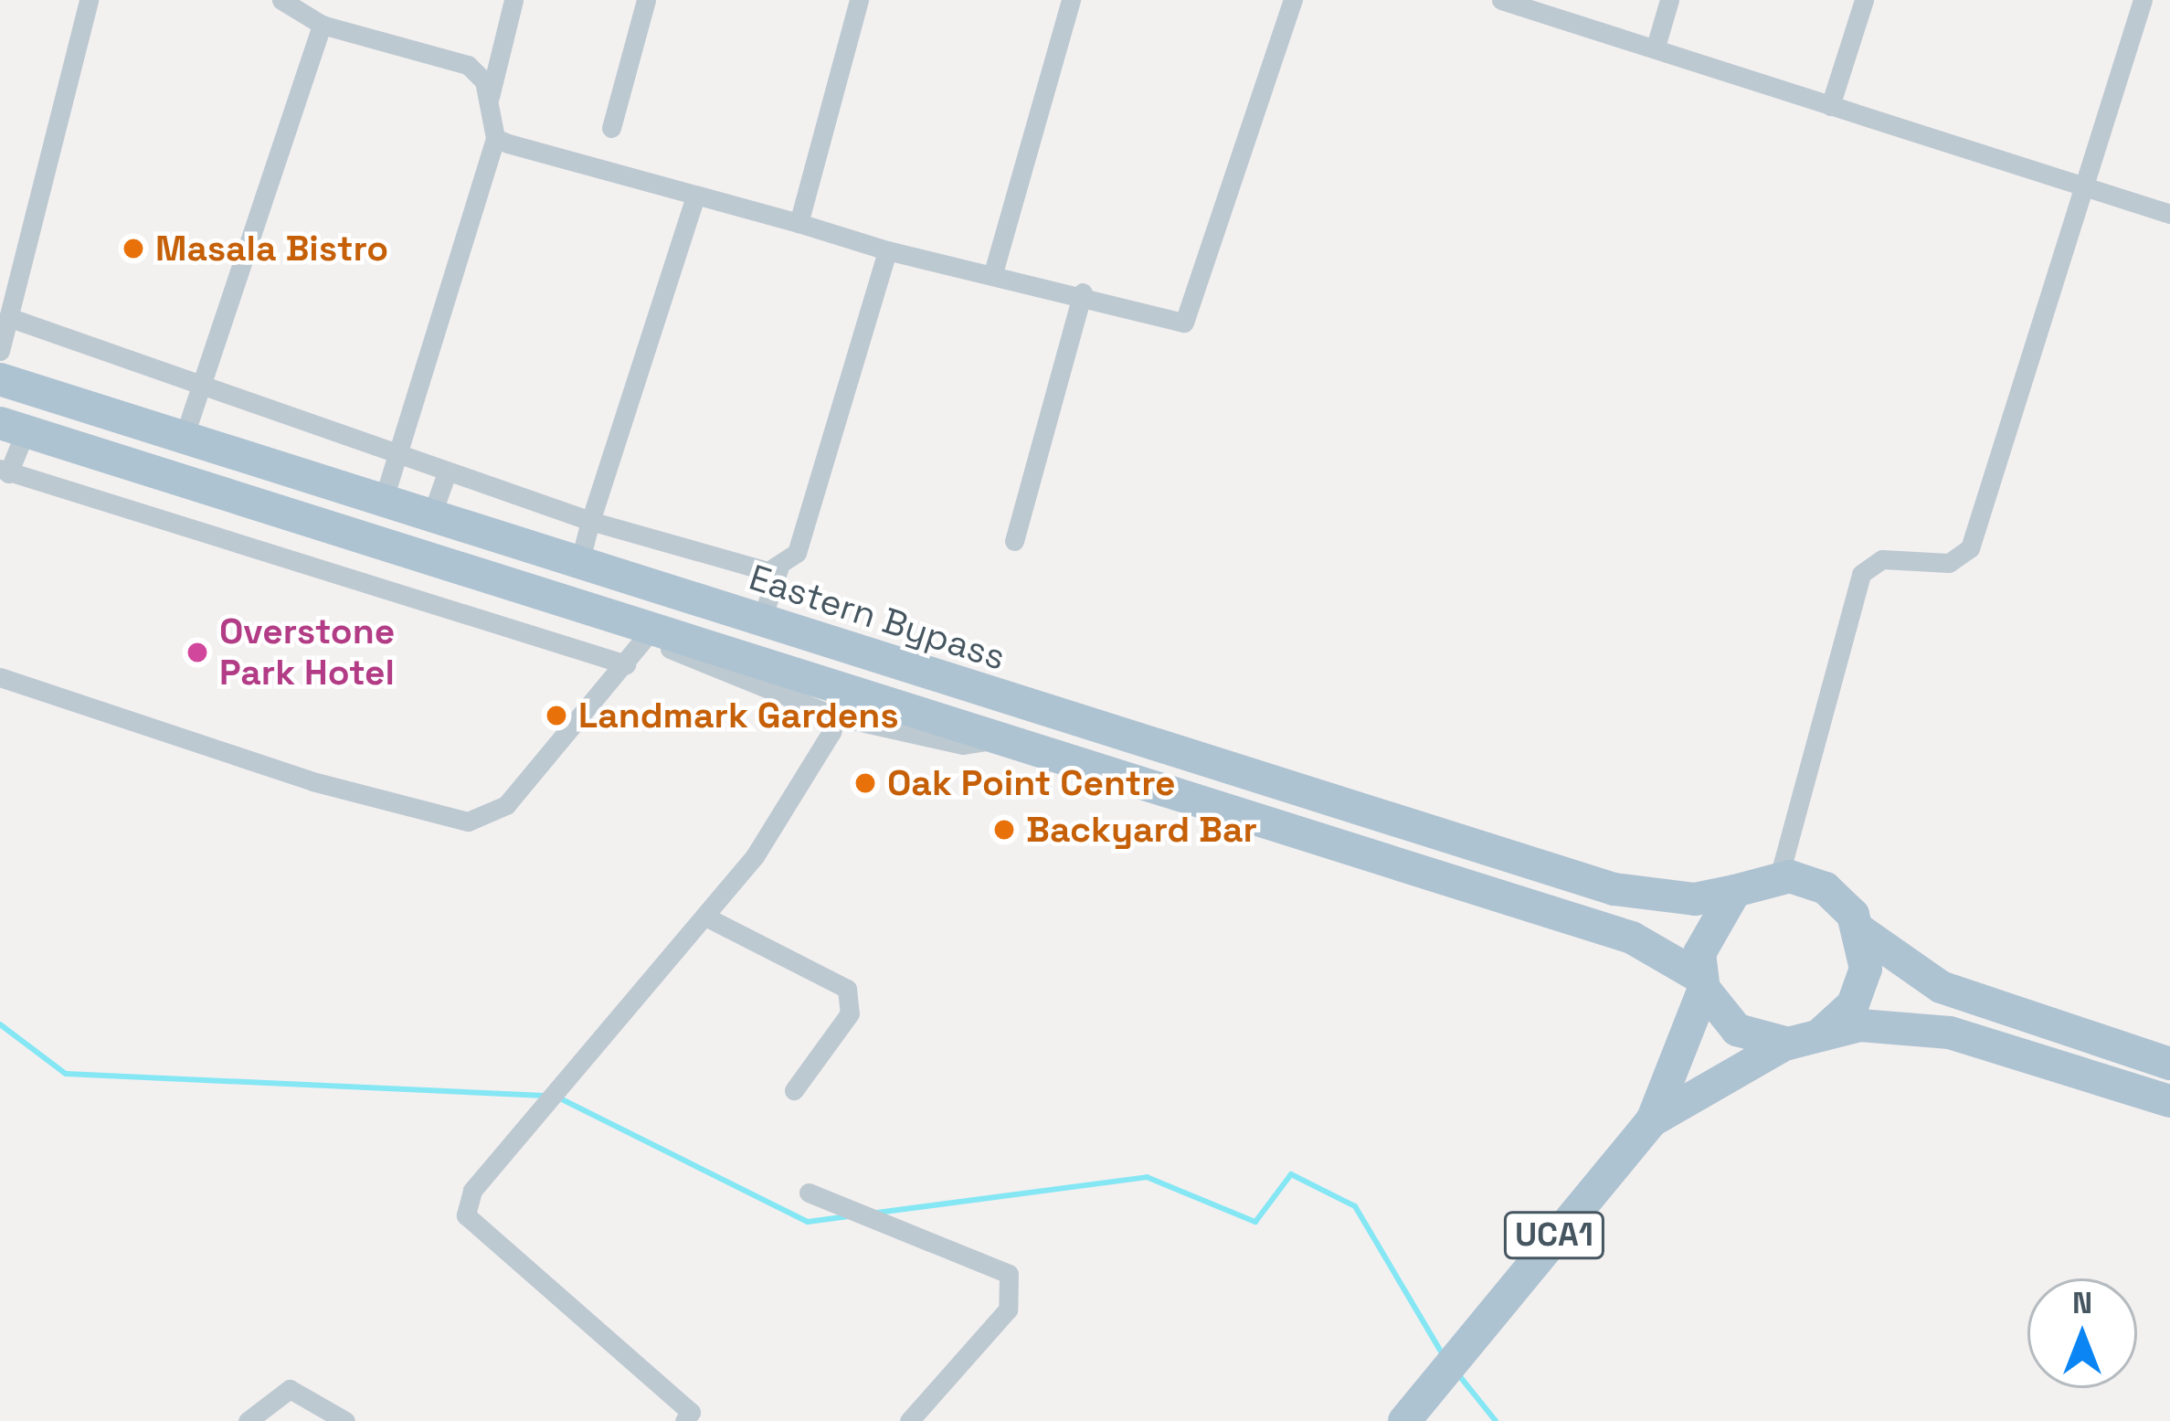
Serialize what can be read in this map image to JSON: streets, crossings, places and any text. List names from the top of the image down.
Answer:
{
  "streets": {
    "main road": ["Eastern Bypass", "UCA1"]
  },
  "crossings": [
    ["Eastern Bypass", "UCA1"]
  ],
  "places": [
    "Masala Bistro",
    "Overstone Park Hotel",
    "Landmark Gardens",
    "Oak Point Centre",
    "Backyard Bar"
  ],
  "north": "top"
}
